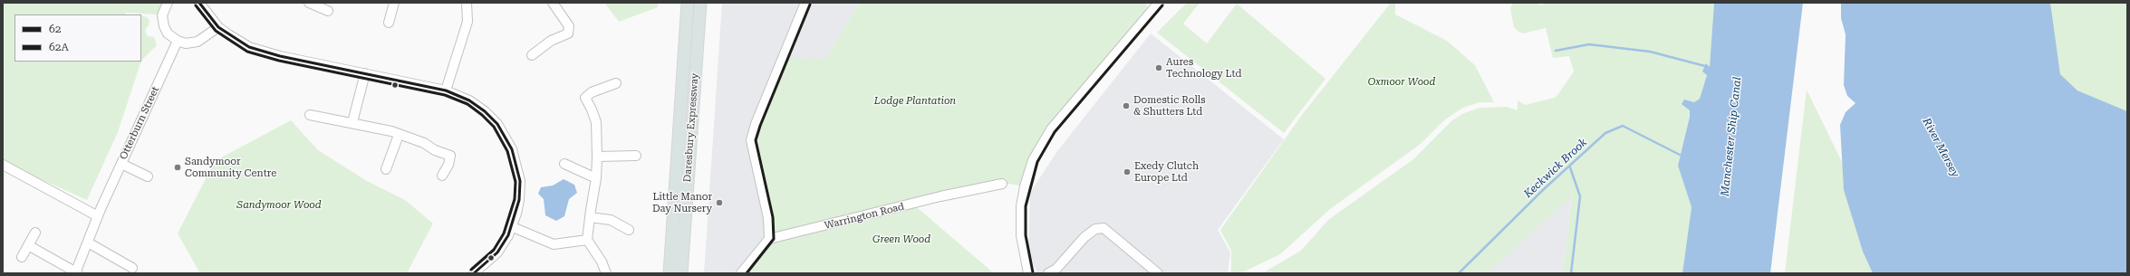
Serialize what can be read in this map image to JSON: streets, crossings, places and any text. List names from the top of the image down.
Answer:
{
  "streets": {
    "main road": ["Daresbury Expressway"],
    "street": ["Otterburn Street", "Warrington Road"]
  },
  "water": ["Manchester Ship Canal", "River Mersey", "Keckwick Brook"],
  "parks": [
    "Oxmoor Wood",
    "Lodge Plantation",
    "Sandymoor Wood",
    "Green Wood"
  ],
  "places": [
    "Aures Technology Ltd",
    "Domestic Rolls & Shutters Ltd",
    "Sandymoor Community Centre",
    "Exedy Clutch Europe Ltd",
    "Little Manor Day Nursery"
  ],
  "lines": ["transit line 62", "transit line 62A"],
  "legend": ["62", "62A"]
}
